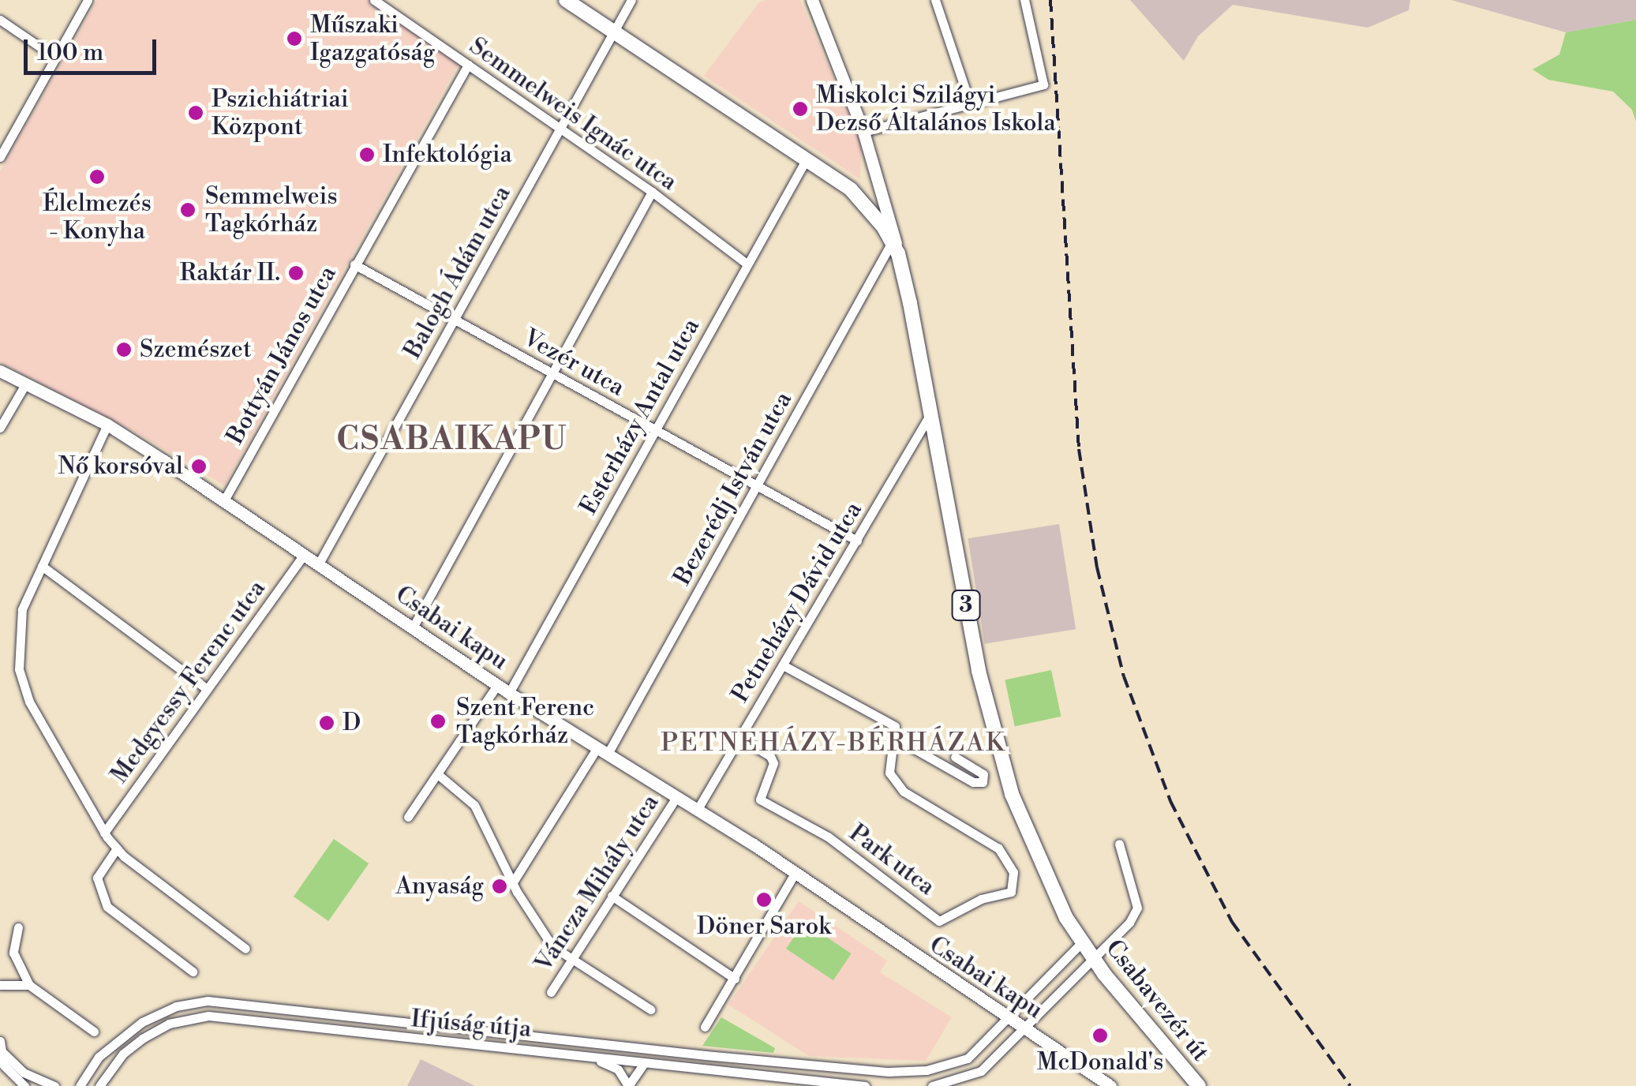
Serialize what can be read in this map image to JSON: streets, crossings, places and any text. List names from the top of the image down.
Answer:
{
  "streets": {
    "main road": ["3", "Csabavezér út"],
    "street": [
      "Semmelweis Ignác utca",
      "Balogh Ádám utca",
      "Bottyán János utca",
      "Vezér utca",
      "Esterházy Antal utca",
      "Bezerédj István utca",
      "Petneházy Dávid utca",
      "Csabai kapu",
      "Medgyessy Ferenc utca",
      "Park utca",
      "Váncza Mihály utca",
      "Ifjúság útja"
    ]
  },
  "crossings": [
    ["Semmelweis Ignác utca", "Balogh Ádám utca"],
    ["Semmelweis Ignác utca", "Bottyán János utca"],
    ["Semmelweis Ignác utca", "Esterházy Antal utca"],
    ["Balogh Ádám utca", "Vezér utca"],
    ["Balogh Ádám utca", "3"],
    ["Balogh Ádám utca", "Csabai kapu"],
    ["Bottyán János utca", "Vezér utca"],
    ["Bottyán János utca", "Csabai kapu"],
    ["Vezér utca", "Esterházy Antal utca"],
    ["Vezér utca", "Bezerédj István utca"],
    ["Vezér utca", "Petneházy Dávid utca"],
    ["Esterházy Antal utca", "3"],
    ["Esterházy Antal utca", "Csabai kapu"],
    ["Bezerédj István utca", "3"],
    ["Bezerédj István utca", "Csabai kapu"],
    ["Petneházy Dávid utca", "3"],
    ["Petneházy Dávid utca", "Csabai kapu"],
    ["Petneházy Dávid utca", "Park utca"],
    ["3", "Csabavezér út"],
    ["3", "Ifjúság útja"],
    ["Csabai kapu", "Medgyessy Ferenc utca"],
    ["Csabai kapu", "Váncza Mihály utca"],
    ["Csabai kapu", "Ifjúság útja"],
    ["Csabavezér út", "Ifjúság útja"]
  ],
  "districts": ["CSABAIKAPU", "PETNEHÁZY-BÉRHÁZAK"],
  "places": [
    "Műszaki Igazgatóság",
    "Miskolci Szilágyi Dezső Általános Iskola",
    "Pszichiátriai Központ",
    "Infektológia",
    "Élelmezés - Konyha",
    "Semmelweis Tagkórház",
    "Raktár II.",
    "Szemészet",
    "Nő korsóval",
    "Szent Ferenc Tagkórház",
    "D",
    "Anyaság",
    "Döner Sarok",
    "McDonald's"
  ],
  "scale_bar": "100 m"
}
